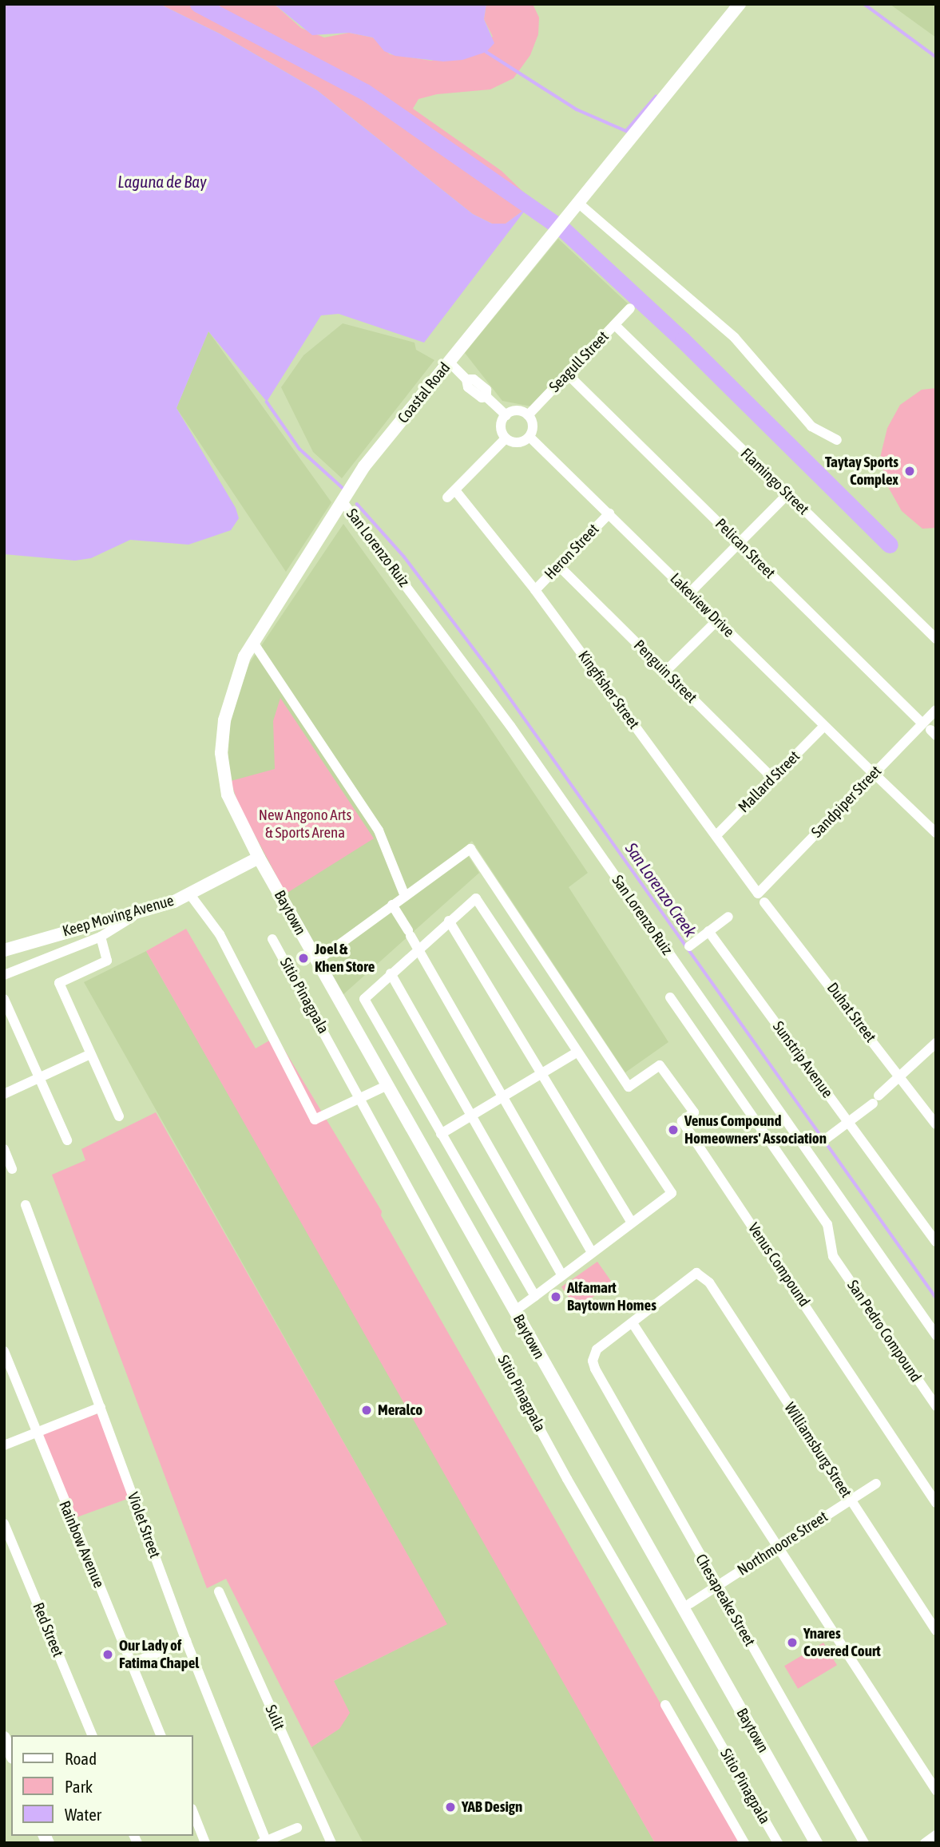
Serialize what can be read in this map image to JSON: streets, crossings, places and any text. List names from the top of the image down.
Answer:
{
  "streets": {
    "main road": ["Coastal Road", "Baytown", "Keep Moving Avenue"],
    "street": [
      "Seagull Street",
      "Flamingo Street",
      "San Lorenzo Ruiz",
      "Pelican Street",
      "Heron Street",
      "Lakeview Drive",
      "Penguin Street",
      "Kingfisher Street",
      "Mallard Street",
      "Sandpiper Street",
      "Sitio Pinagpala",
      "Duhat Street",
      "Sunstrip Avenue",
      "Venus Compound",
      "San Pedro Compound",
      "Williamsburg Street",
      "Violet Street",
      "Northmoore Street",
      "Rainbow Avenue",
      "Chesapeake Street",
      "Red Street",
      "Sulit"
    ]
  },
  "crossings": [
    ["Seagull Street", "Flamingo Street"],
    ["Seagull Street", "Pelican Street"],
    ["Seagull Street", "Lakeview Drive"],
    ["Coastal Road", "San Lorenzo Ruiz"],
    ["Coastal Road", "Baytown"],
    ["Pelican Street", "Sandpiper Street"],
    ["Heron Street", "Lakeview Drive"],
    ["Heron Street", "Penguin Street"],
    ["Heron Street", "Kingfisher Street"],
    ["Lakeview Drive", "Mallard Street"],
    ["Lakeview Drive", "Sandpiper Street"],
    ["Penguin Street", "Mallard Street"],
    ["Kingfisher Street", "Mallard Street"],
    ["Kingfisher Street", "Sandpiper Street"],
    ["Baytown", "Keep Moving Avenue"],
    ["Williamsburg Street", "Northmoore Street"],
    ["Williamsburg Street", "Chesapeake Street"],
    ["Northmoore Street", "Chesapeake Street"]
  ],
  "water": ["Laguna de Bay", "San Lorenzo Creek"],
  "parks": ["New Angono Arts & Sports Arena"],
  "places": [
    "Taytay Sports Complex",
    "Joel & Khen Store",
    "Venus Compound Homeowners' Association",
    "Alfamart Baytown Homes",
    "Meralco",
    "Ynares Covered Court",
    "Our Lady of Fatima Chapel",
    "YAB Design"
  ],
  "legend": ["Road", "Park", "Water"]
}
